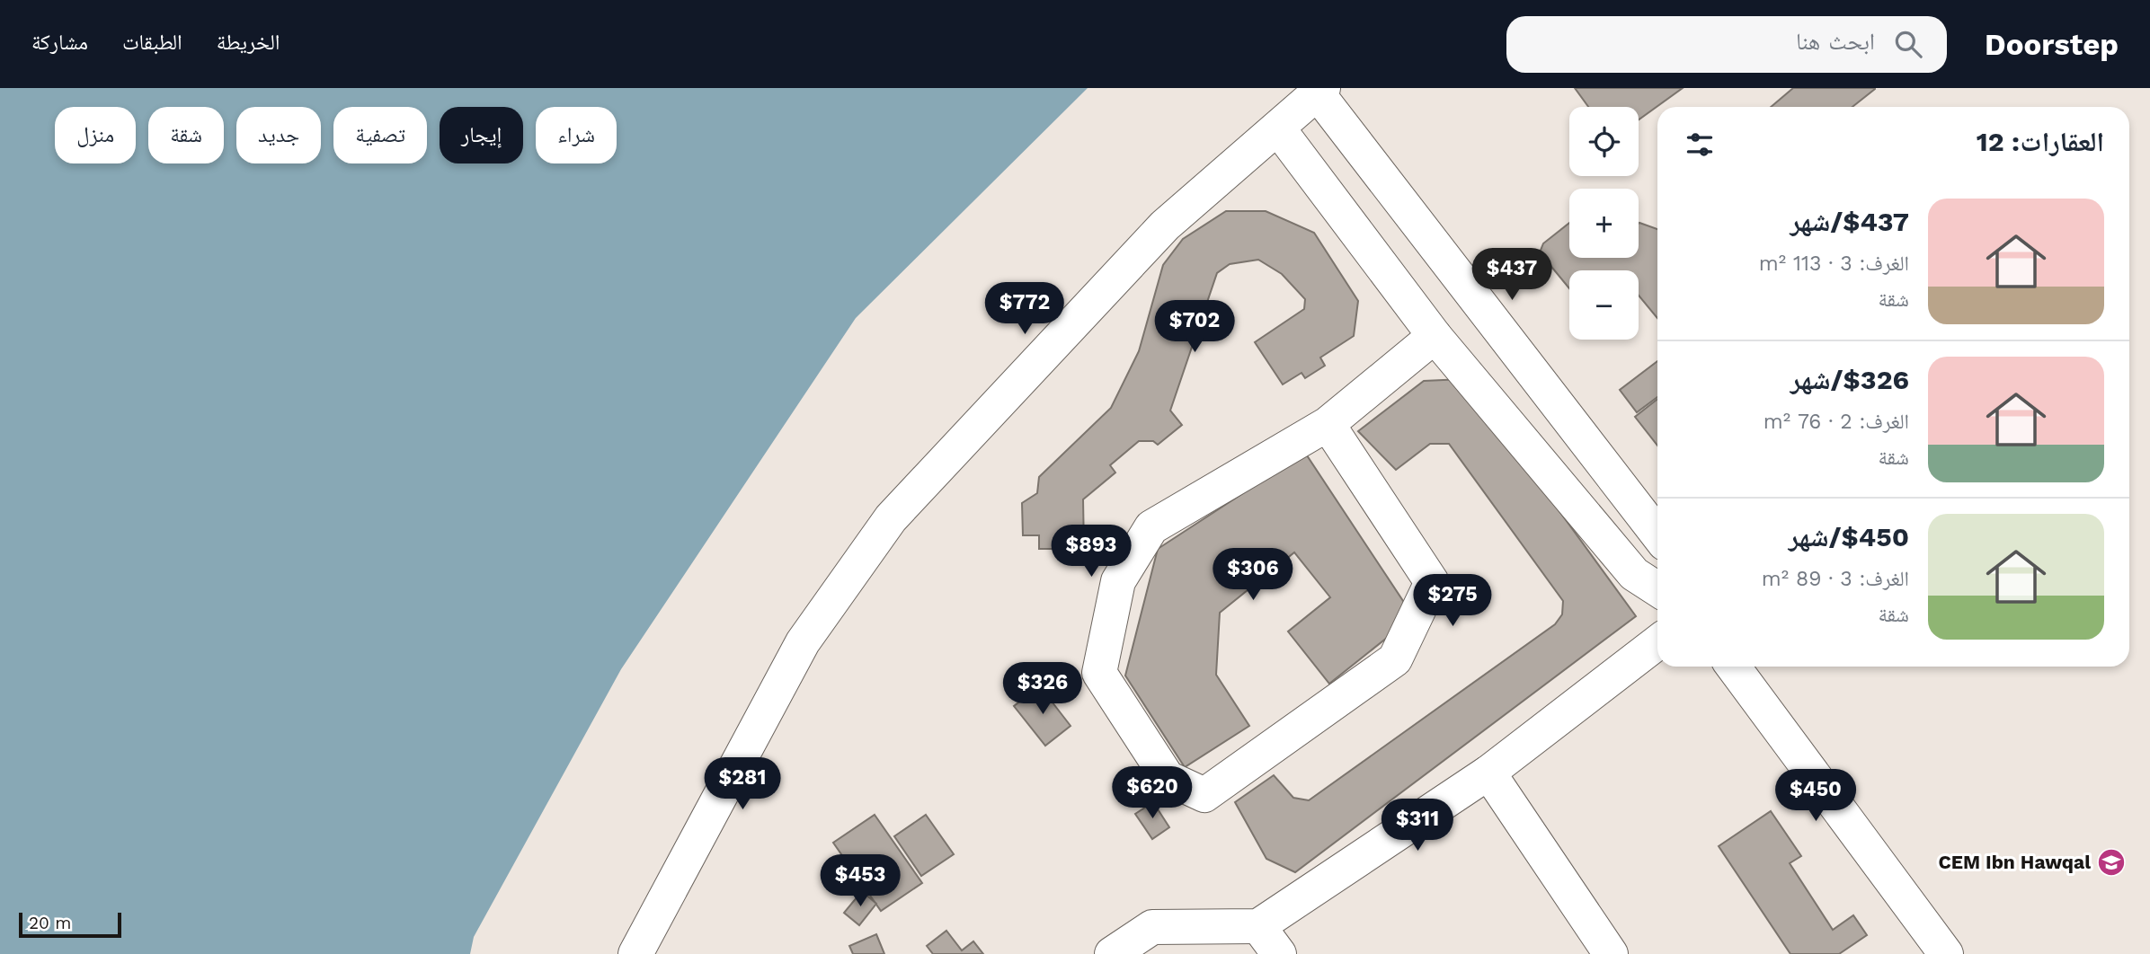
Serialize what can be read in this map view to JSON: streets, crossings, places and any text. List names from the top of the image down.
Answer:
{
  "places": {
    "school or university": ["CEM Ibn Hawqal"]
  },
  "scale_bar": "20 m",
  "page": {
    "header": "Doorstep",
    "search": "ابحث هنا",
    "nav": ["الخريطة", "الطبقات", "مشاركة"],
    "map_buttons": ["+", "−"],
    "chip": [
      "شراء",
      "إيجار",
      "تصفية",
      "جديد",
      "شقة",
      "منزل"
    ],
    "heading": "العقارات: 12",
    "list": [
      {
        "name": "$437/شهر",
        "note": "الغرف: 3 · 113 m² · شقة"
      },
      {
        "name": "$326/شهر",
        "note": "الغرف: 2 · 76 m² · شقة"
      },
      {
        "name": "$450/شهر",
        "note": "الغرف: 3 · 89 m² · شقة"
      }
    ],
    "price": [
      "$437",
      "$772",
      "$702",
      "$893",
      "$306",
      "$275",
      "$326",
      "$281",
      "$620",
      "$450",
      "$311",
      "$453"
    ],
    "scale": "20 m"
  }
}
